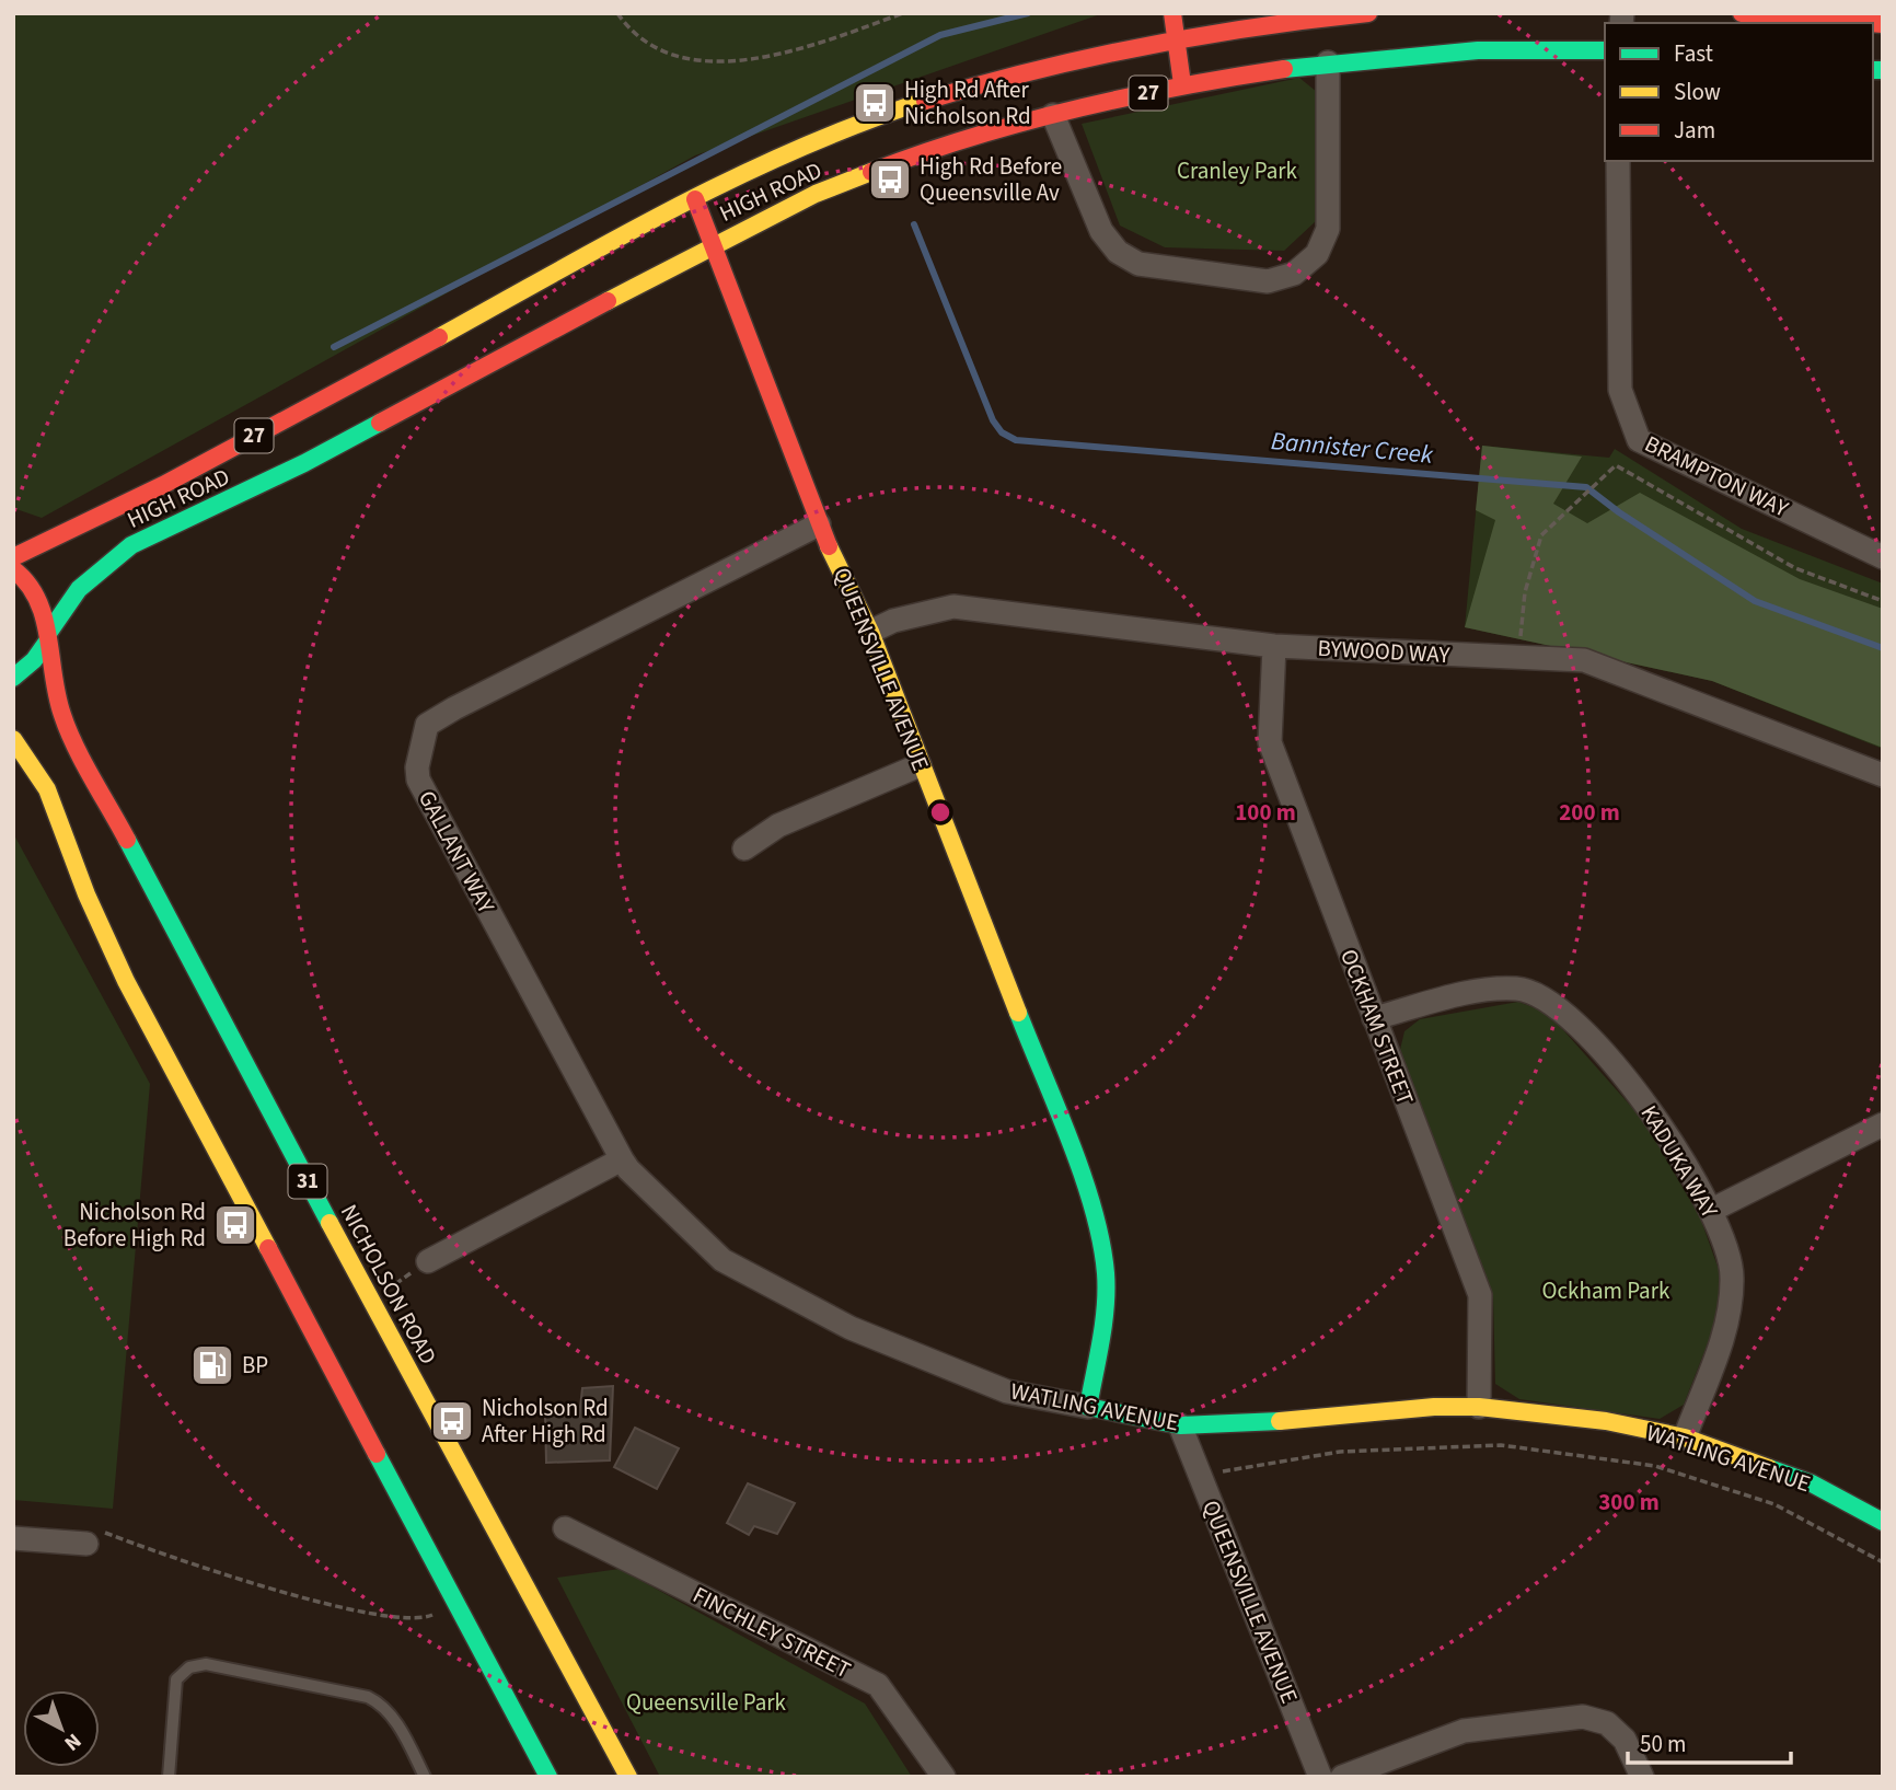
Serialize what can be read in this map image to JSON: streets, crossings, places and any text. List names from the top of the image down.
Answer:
{
  "streets": {
    "main road": [
      "27",
      "HIGH ROAD",
      "QUEENSVILLE AVENUE",
      "31",
      "NICHOLSON ROAD",
      "WATLING AVENUE"
    ],
    "street": [
      "BRAMPTON WAY",
      "BYWOOD WAY",
      "GALLANT WAY",
      "OCKHAM STREET",
      "KADUKA WAY",
      "FINCHLEY STREET"
    ]
  },
  "crossings": [
    ["HIGH ROAD", "QUEENSVILLE AVENUE"],
    ["HIGH ROAD", "NICHOLSON ROAD"],
    ["BYWOOD WAY", "QUEENSVILLE AVENUE"],
    ["BYWOOD WAY", "OCKHAM STREET"],
    ["QUEENSVILLE AVENUE", "GALLANT WAY"],
    ["QUEENSVILLE AVENUE", "WATLING AVENUE"],
    ["GALLANT WAY", "WATLING AVENUE"],
    ["OCKHAM STREET", "KADUKA WAY"],
    ["OCKHAM STREET", "WATLING AVENUE"],
    ["KADUKA WAY", "WATLING AVENUE"]
  ],
  "water": ["Bannister Creek"],
  "parks": ["Cranley Park", "Ockham Park", "Queensville Park"],
  "places": {
    "bus stop": [
      "High Rd After Nicholson Rd",
      "High Rd Before Queensville Av",
      "Nicholson Rd Before High Rd",
      "Nicholson Rd After High Rd"
    ],
    "fuel station": ["BP"]
  },
  "legend": ["Fast", "Slow", "Jam"],
  "scale_bar": "50 m",
  "north": "bottom right",
  "rings": ["100 m", "200 m", "300 m"]
}
